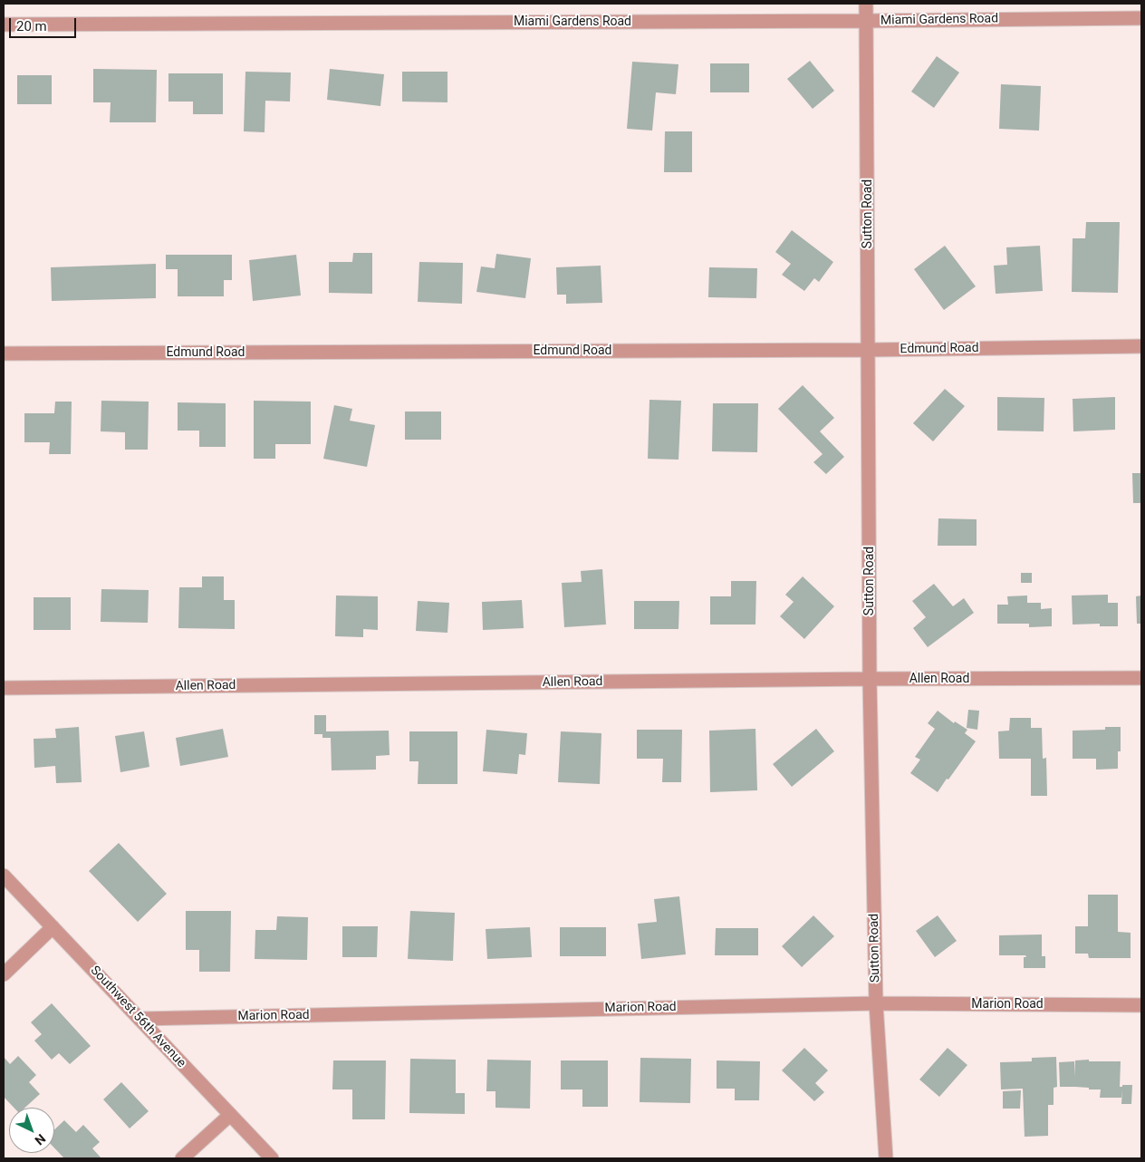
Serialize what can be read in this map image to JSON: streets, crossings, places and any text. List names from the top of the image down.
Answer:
{
  "streets": {
    "street": [
      "Miami Gardens Road",
      "Sutton Road",
      "Edmund Road",
      "Allen Road",
      "Marion Road",
      "Southwest 56th Avenue"
    ]
  },
  "crossings": [
    ["Miami Gardens Road", "Sutton Road"],
    ["Sutton Road", "Edmund Road"],
    ["Sutton Road", "Allen Road"],
    ["Sutton Road", "Marion Road"],
    ["Marion Road", "Southwest 56th Avenue"]
  ],
  "scale_bar": "20 m",
  "north": "bottom right"
}
